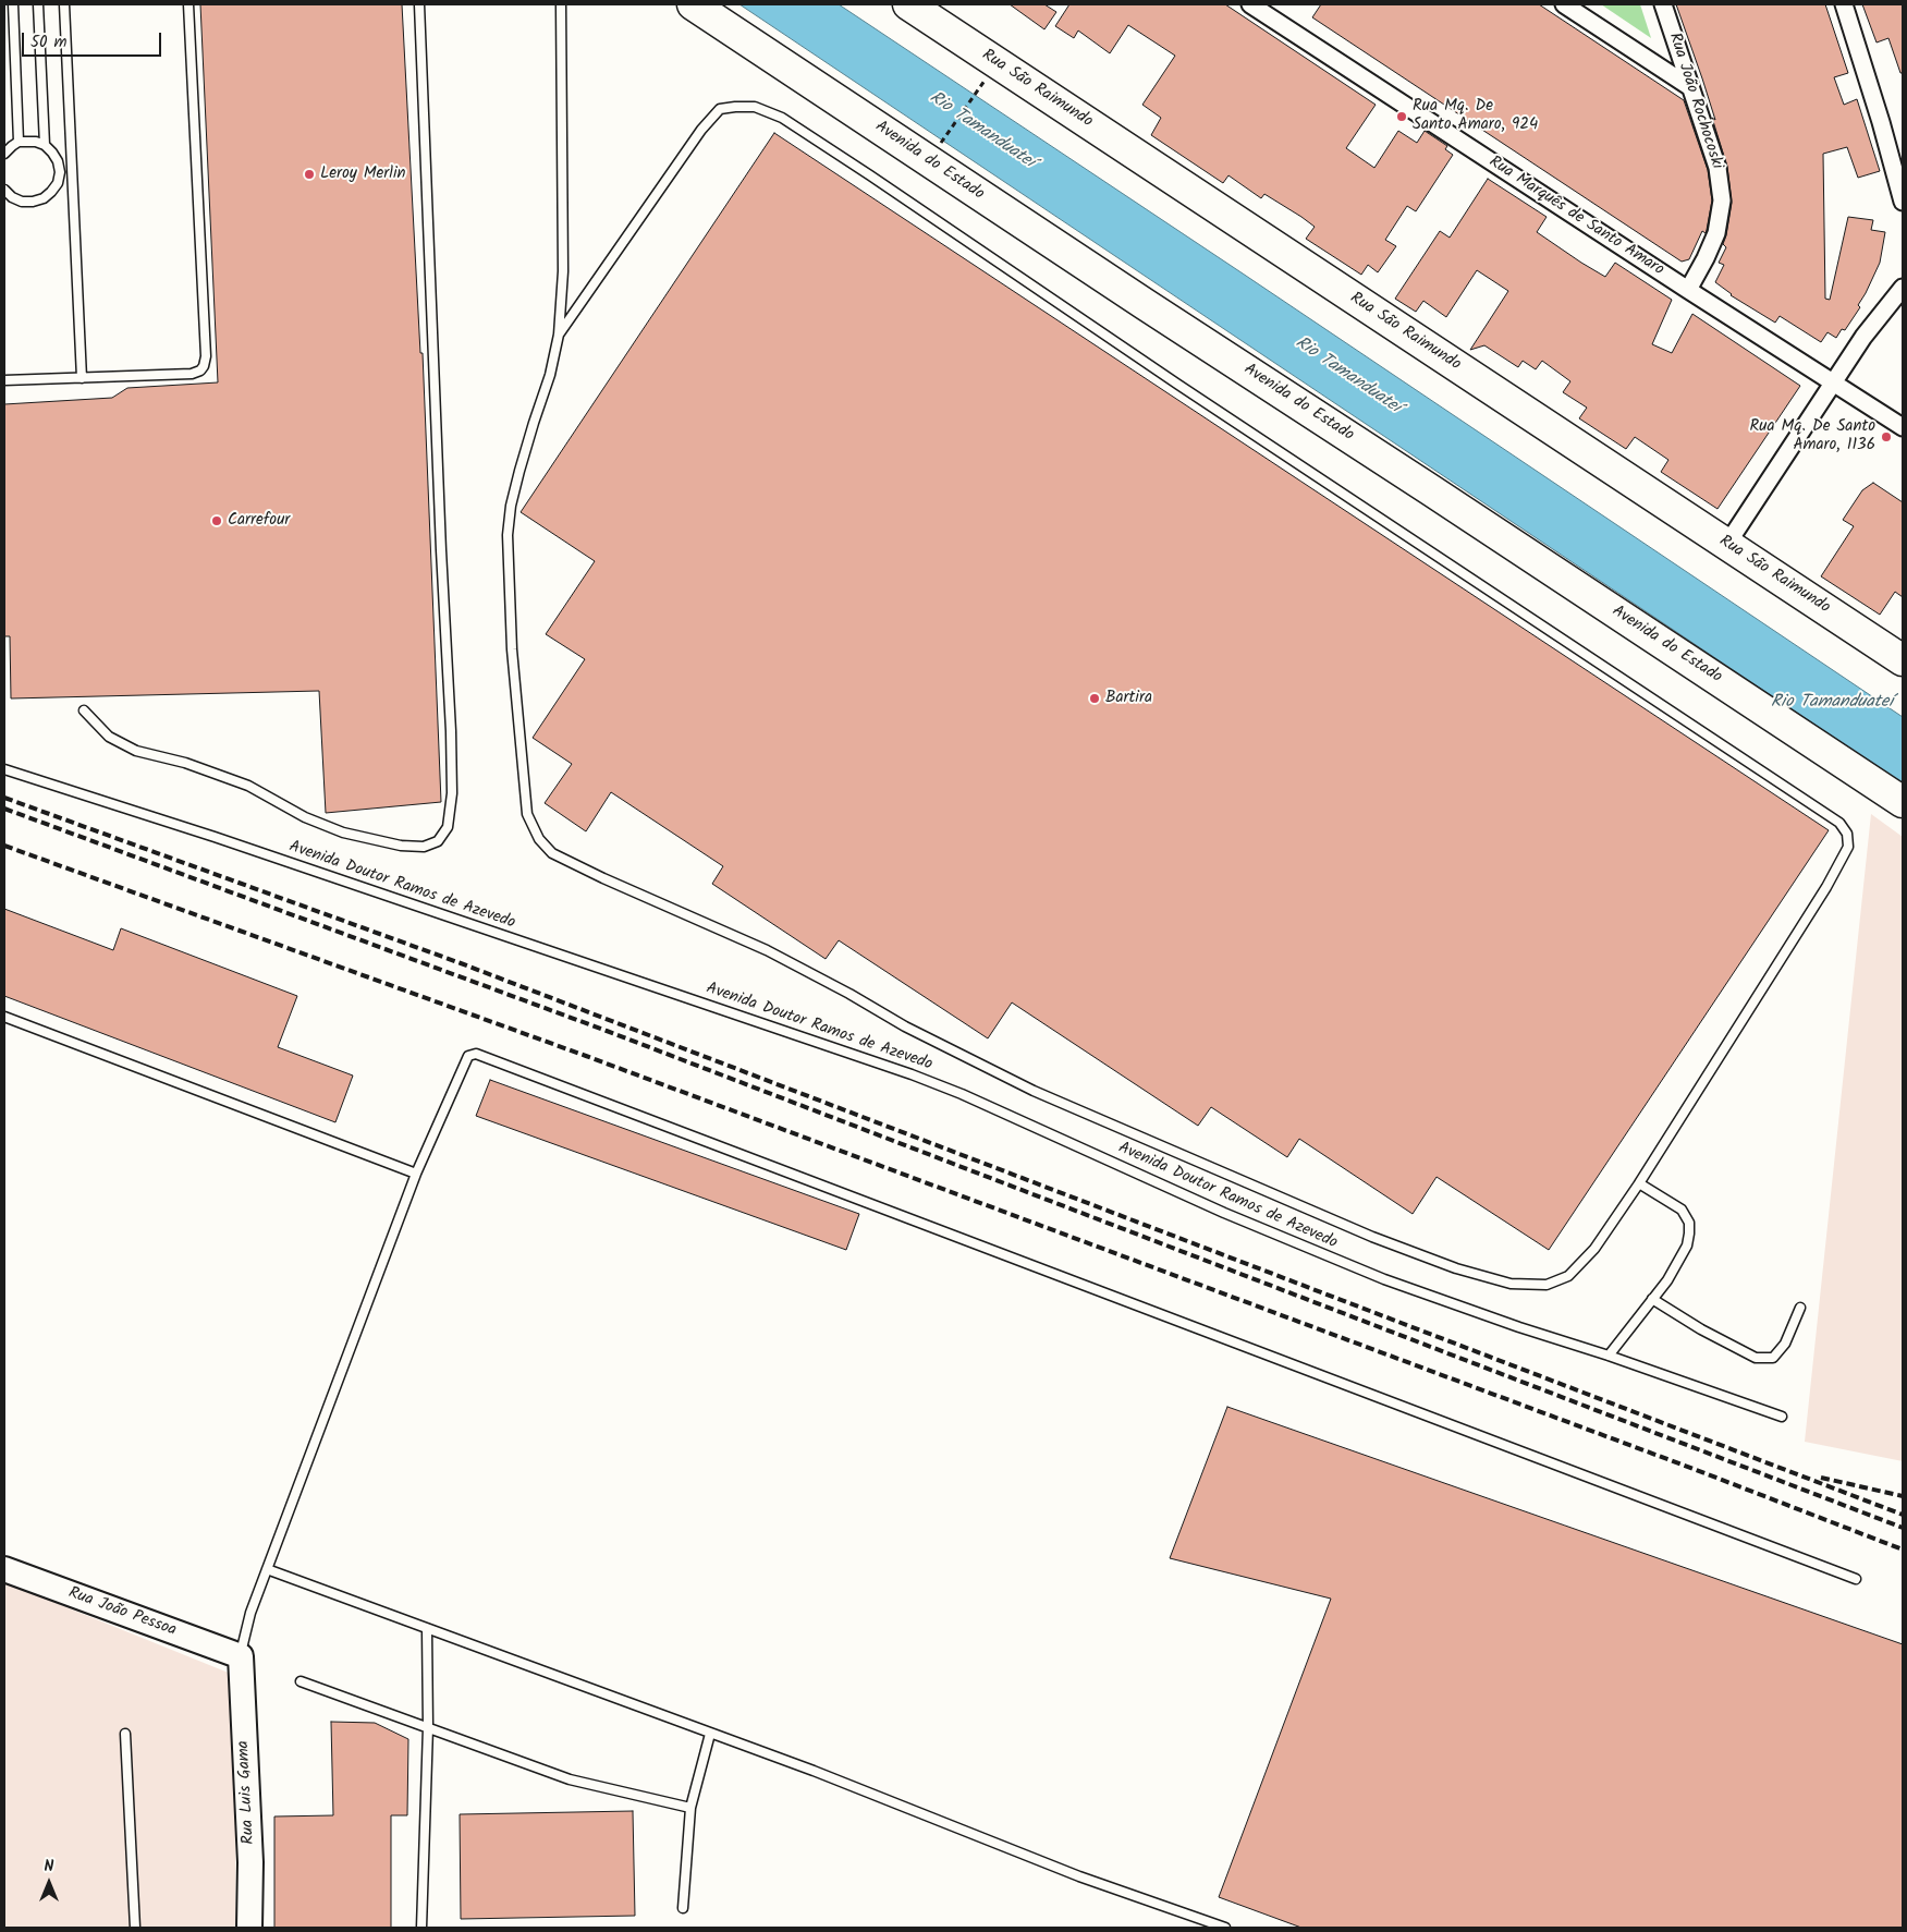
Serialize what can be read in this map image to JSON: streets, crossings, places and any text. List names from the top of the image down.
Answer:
{
  "streets": {
    "highway": ["Rua São Raimundo", "Avenida do Estado"],
    "street": [
      "Rua João Rochocoski",
      "Rua Marquês de Santo Amaro",
      "Rua João Pessoa",
      "Rua Luis Gama"
    ],
    "lane": ["Avenida Doutor Ramos de Azevedo"]
  },
  "crossings": [
    ["Rua João Rochocoski", "Rua Marquês de Santo Amaro"],
    ["Rua João Pessoa", "Rua Luis Gama"]
  ],
  "water": ["Rio Tamanduateí"],
  "places": [
    "Rua Mq. De Santo Amaro, 924",
    "Leroy Merlin",
    "Rua Mq. De Santo Amaro, 1136",
    "Carrefour",
    "Bartira"
  ],
  "scale_bar": "50 m",
  "north": "top"
}
